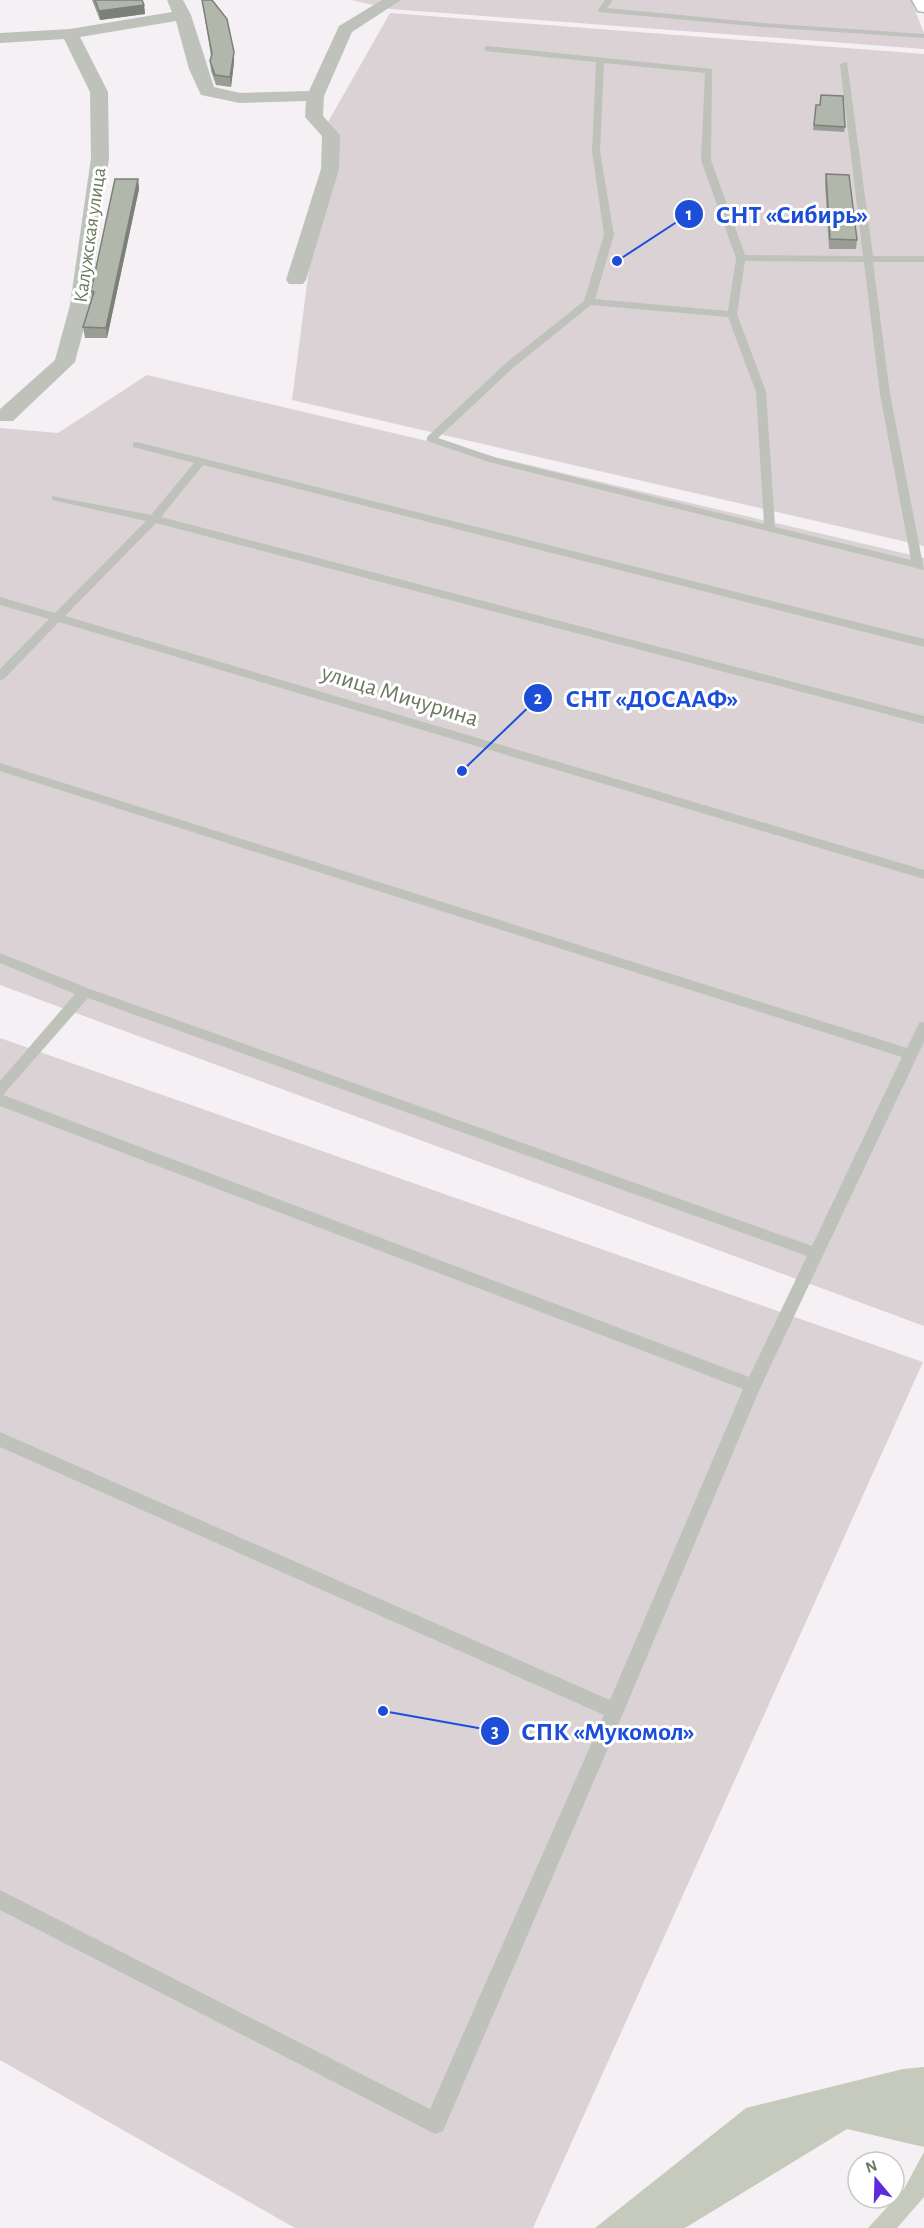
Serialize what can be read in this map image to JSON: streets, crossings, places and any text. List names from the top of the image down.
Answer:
{
  "streets": {
    "street": ["Калужская улица"],
    "lane": ["улица Мичурина"]
  },
  "places": ["СНТ «Сибирь»", "СНТ «ДОСААФ»", "СПК «Мукомол»"],
  "north": "top"
}
